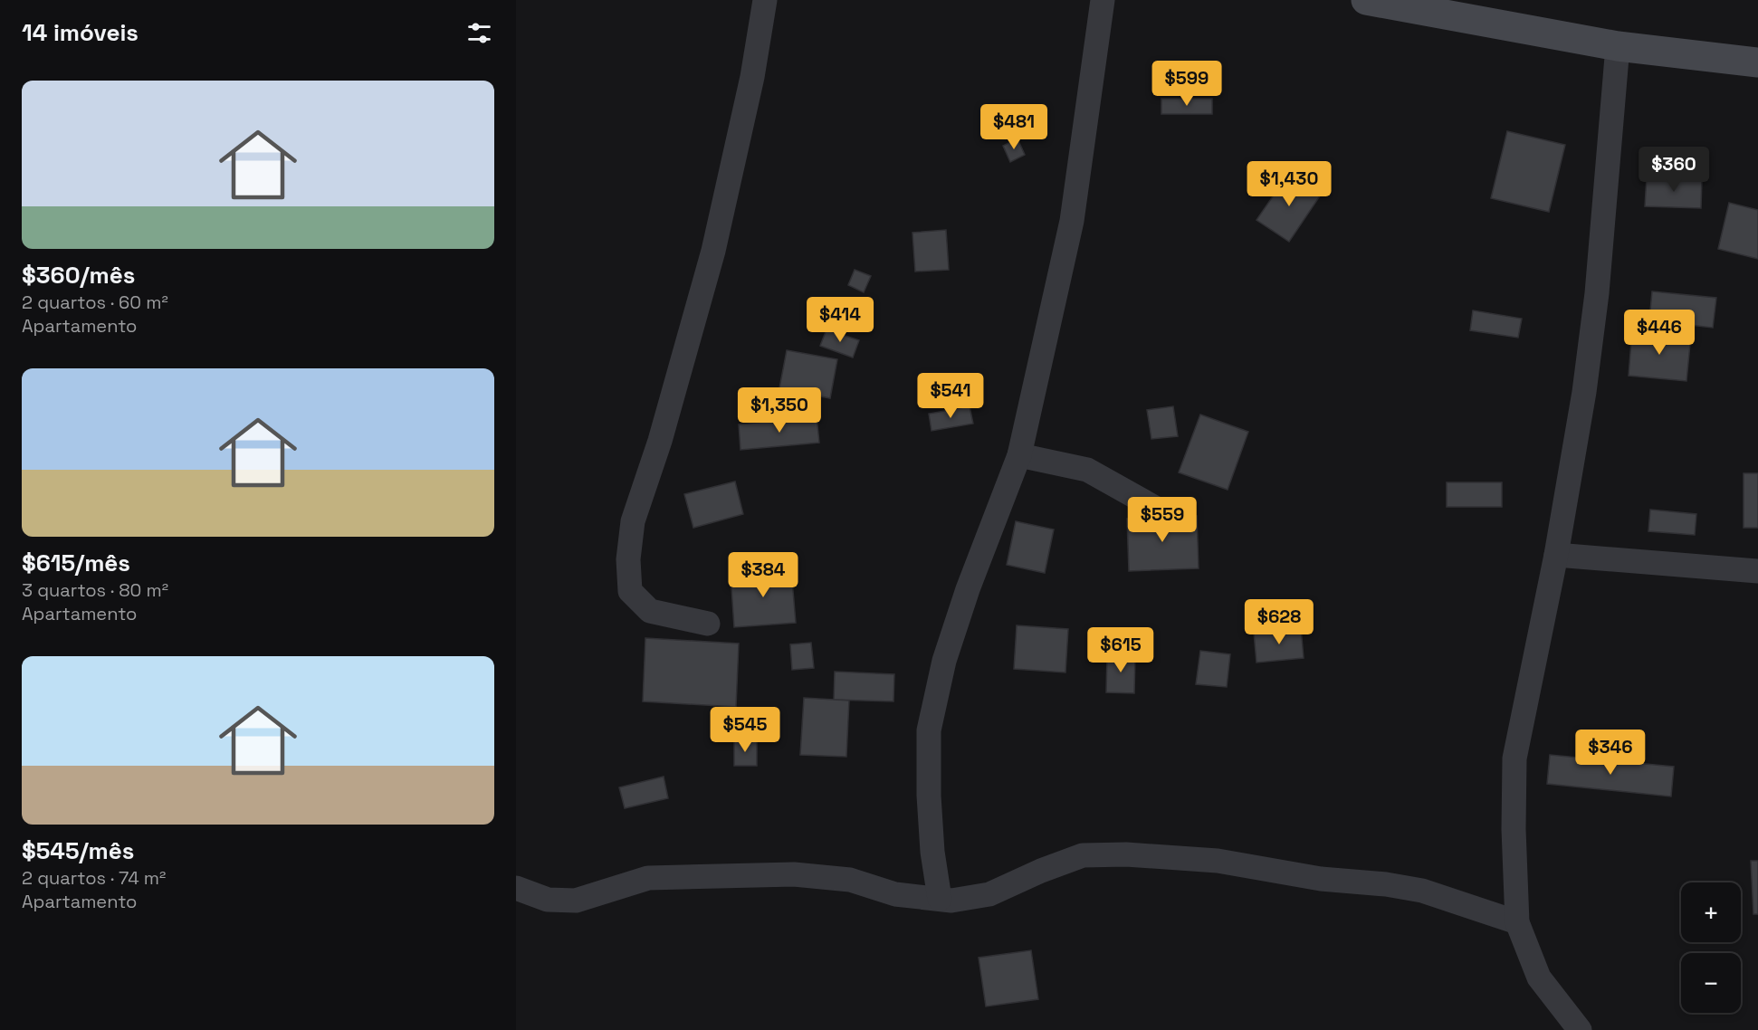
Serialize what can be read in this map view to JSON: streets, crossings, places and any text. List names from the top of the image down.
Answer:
{
  "page": {
    "heading": "14 imóveis",
    "price": [
      "$599",
      "$481",
      "$360",
      "$1,430",
      "$414",
      "$446",
      "$541",
      "$1,350",
      "$559",
      "$384",
      "$628",
      "$615",
      "$545",
      "$346"
    ],
    "list": [
      {
        "name": "$360/mês",
        "note": "2 quartos · 60 m² · Apartamento"
      },
      {
        "name": "$615/mês",
        "note": "3 quartos · 80 m² · Apartamento"
      },
      {
        "name": "$545/mês",
        "note": "2 quartos · 74 m² · Apartamento"
      }
    ],
    "map_buttons": ["+", "−"]
  }
}
